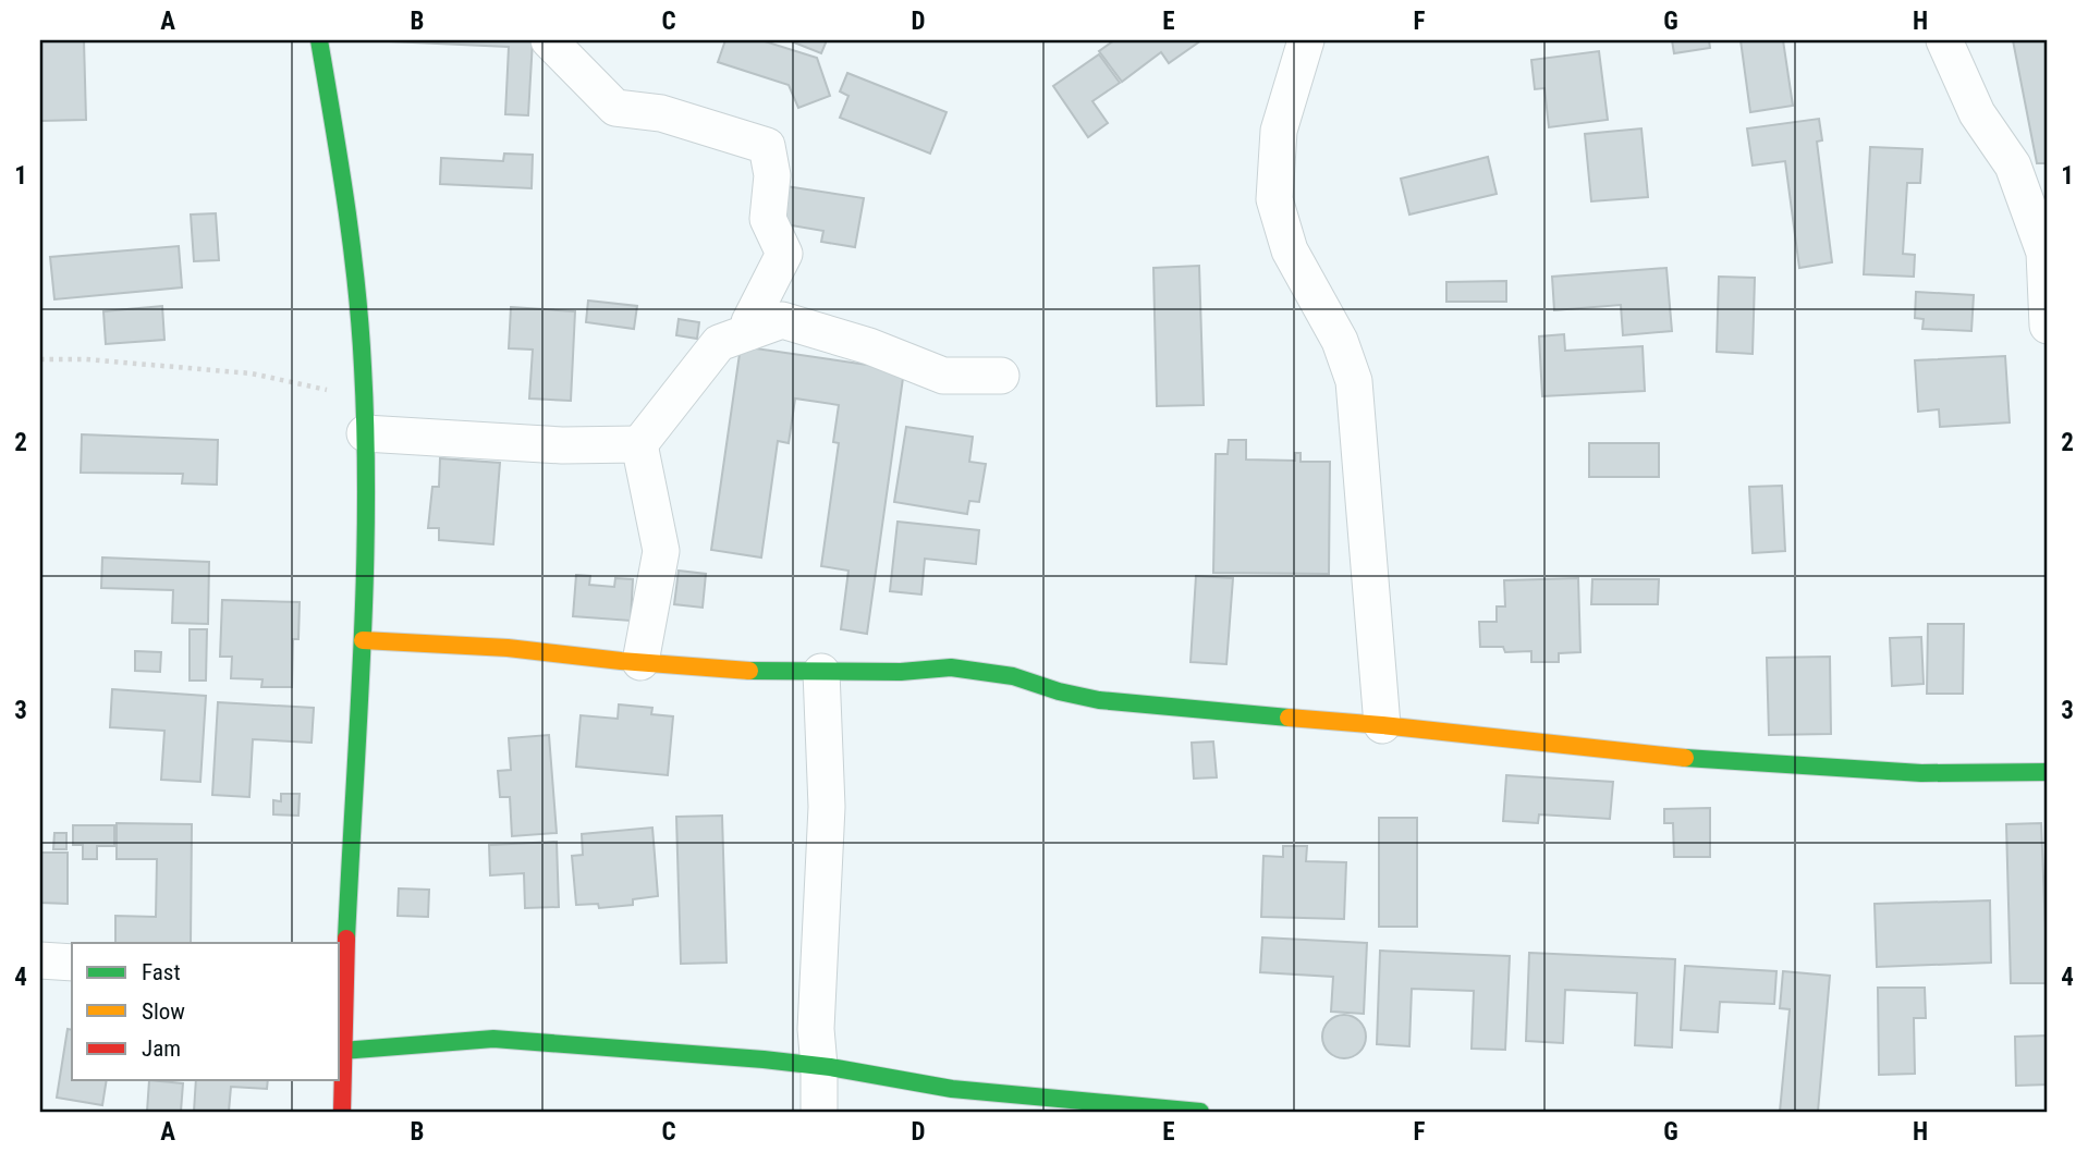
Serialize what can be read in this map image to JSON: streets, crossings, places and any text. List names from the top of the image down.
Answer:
{
  "legend": ["Fast", "Slow", "Jam"],
  "grid": {
    "columns": [
      "A",
      "B",
      "C",
      "D",
      "E",
      "F",
      "G",
      "H"
    ],
    "rows": [
      "1",
      "2",
      "3",
      "4"
    ]
  }
}
